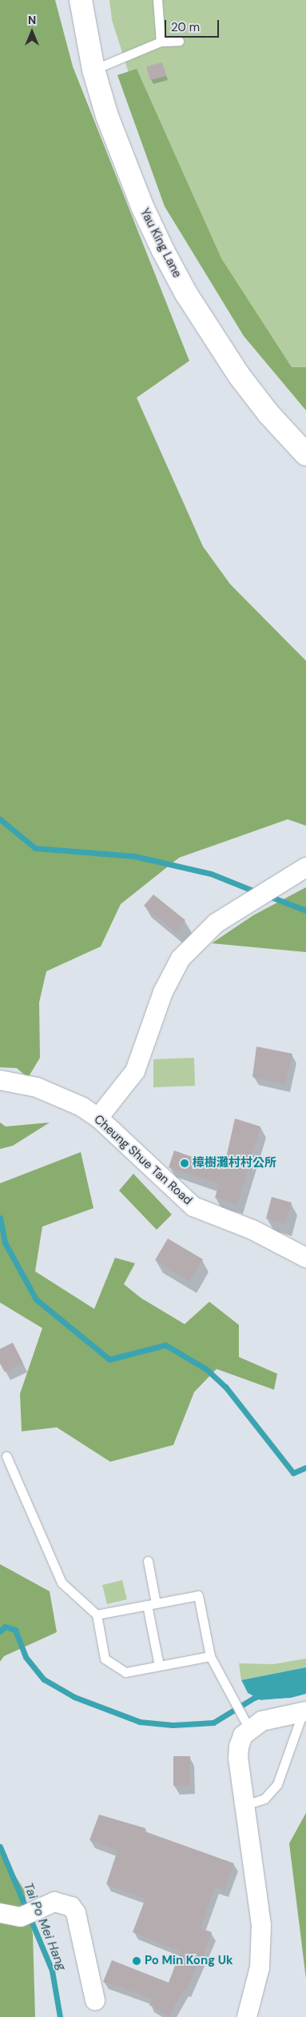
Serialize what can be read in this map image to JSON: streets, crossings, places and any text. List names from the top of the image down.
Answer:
{
  "streets": {
    "street": ["Yau King Lane", "Cheung Shue Tan Road"]
  },
  "water": ["Tai Po Mei Hang"],
  "places": ["樟樹灘村村公所", "Po Min Kong Uk"],
  "scale_bar": "20 m",
  "north": "top"
}
